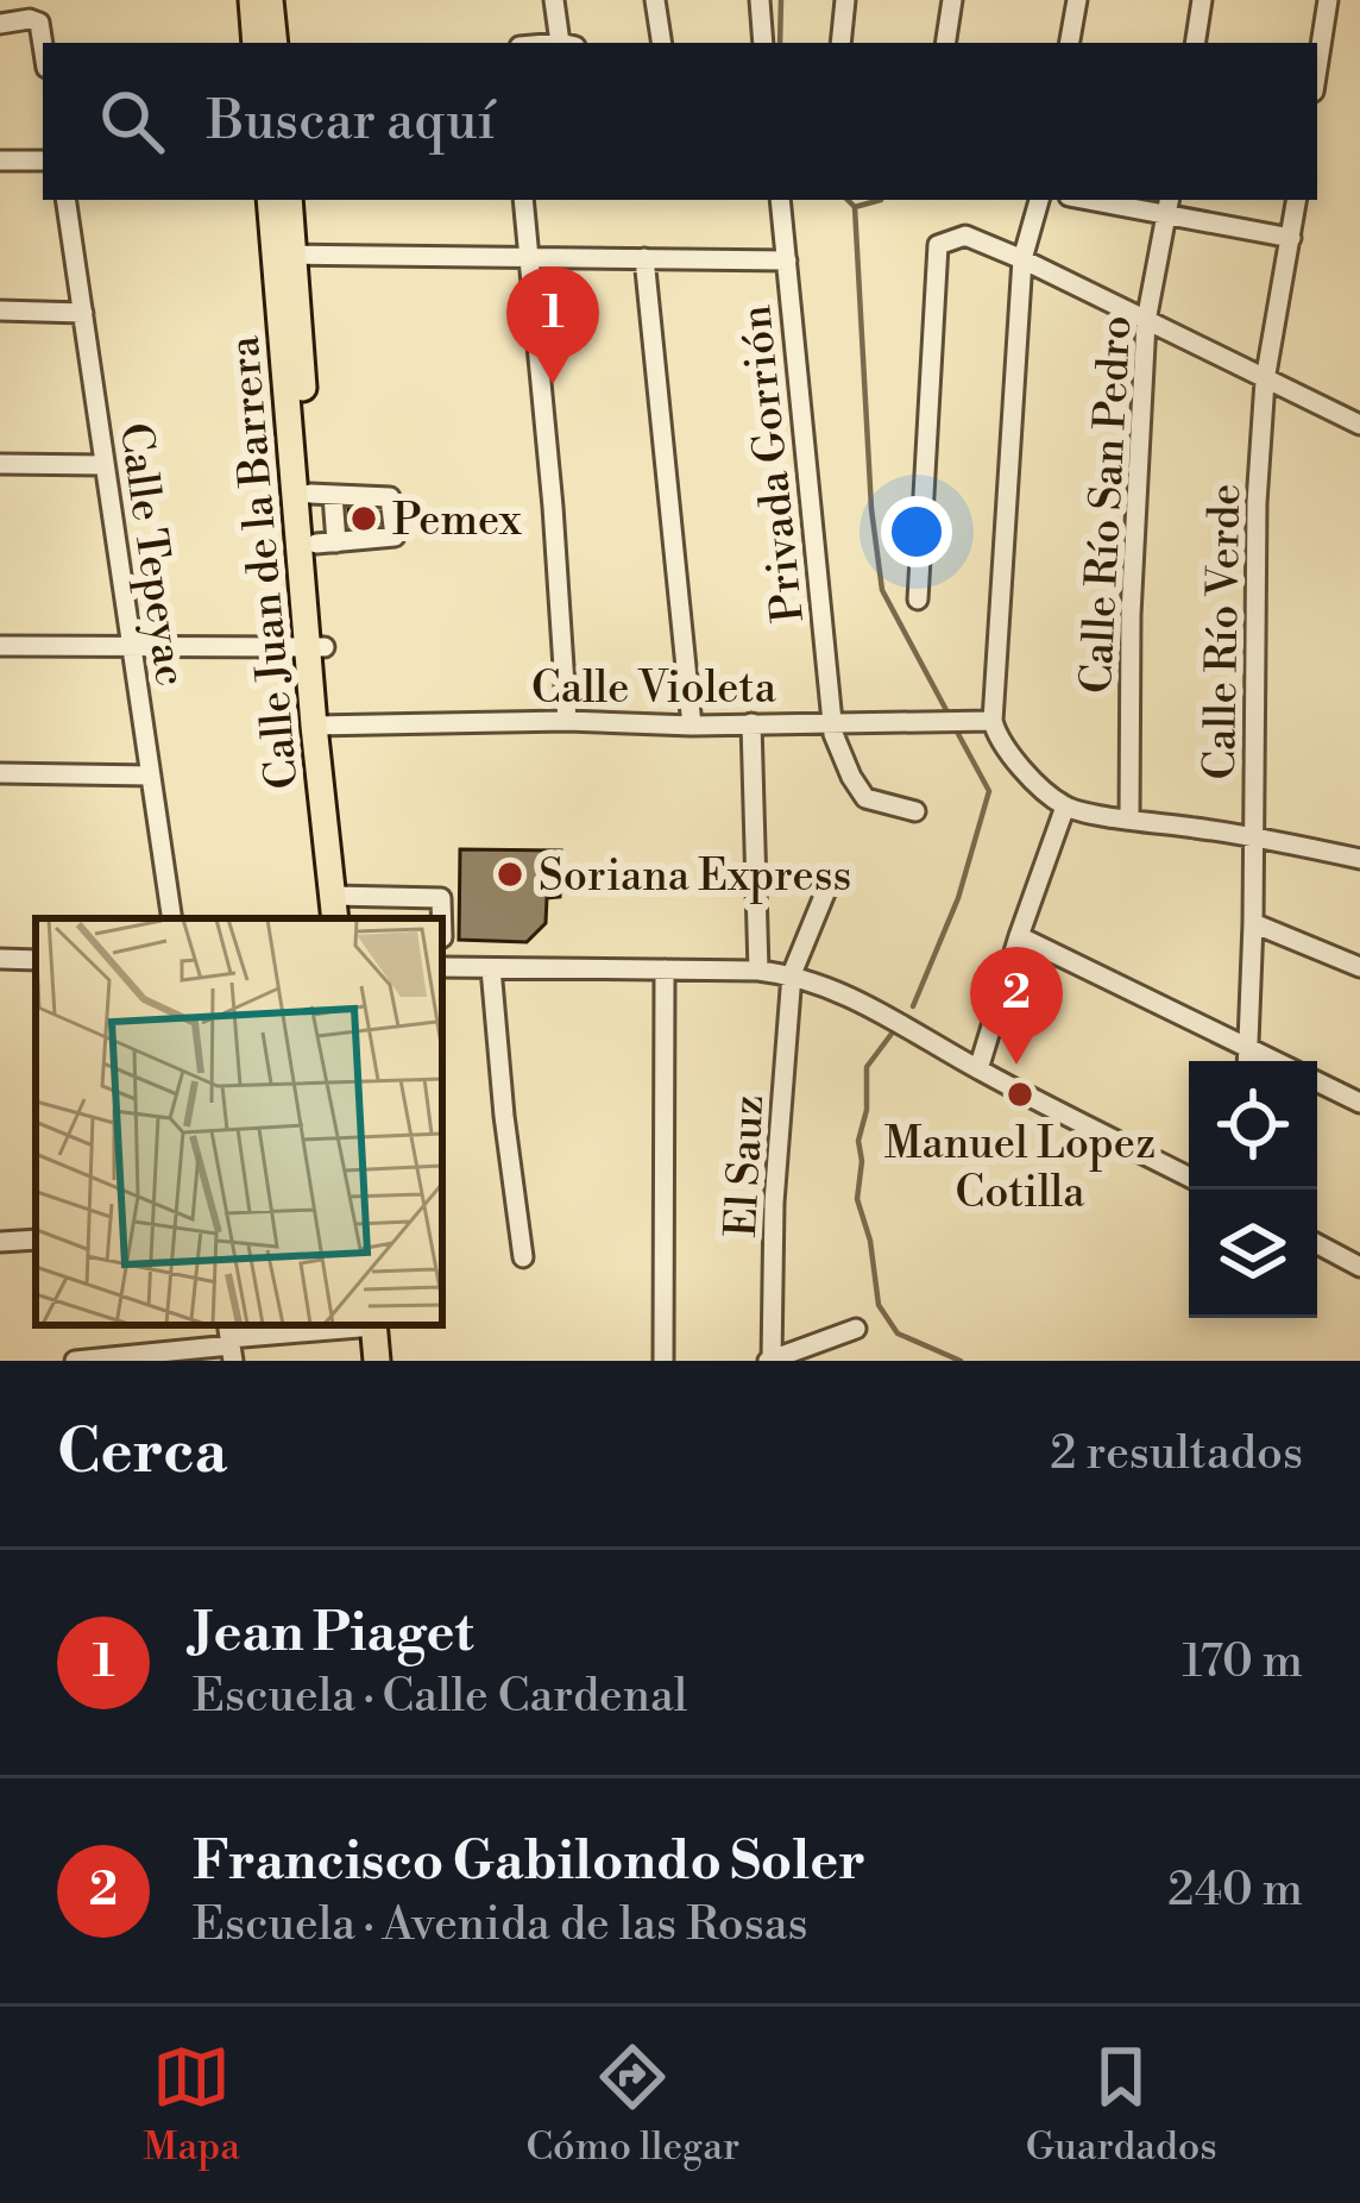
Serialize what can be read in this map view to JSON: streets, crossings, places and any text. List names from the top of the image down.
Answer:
{
  "streets": {
    "main road": ["Calle Juan de la Barrera"],
    "street": [
      "Privada Gorrión",
      "Calle Río San Pedro",
      "Calle Tepeyac",
      "Calle Río Verde",
      "Calle Violeta",
      "El Sauz"
    ]
  },
  "crossings": [
    ["Privada Gorrión", "Calle Violeta"],
    ["Calle Juan de la Barrera", "Calle Violeta"]
  ],
  "places": ["Pemex", "Soriana Express", "Manuel Lopez Cotilla"],
  "page": {
    "search": "Buscar aquí",
    "pins": ["1", "2"],
    "heading": ["Cerca", "2 resultados"],
    "list": [
      {
        "mark": "1",
        "name": "Jean Piaget",
        "note": "Escuela · Calle Cardenal",
        "value": "170 m"
      },
      {
        "mark": "2",
        "name": "Francisco Gabilondo Soler",
        "note": "Escuela · Avenida de las Rosas",
        "value": "240 m"
      }
    ],
    "nav": ["Mapa", "Cómo llegar", "Guardados"]
  }
}
